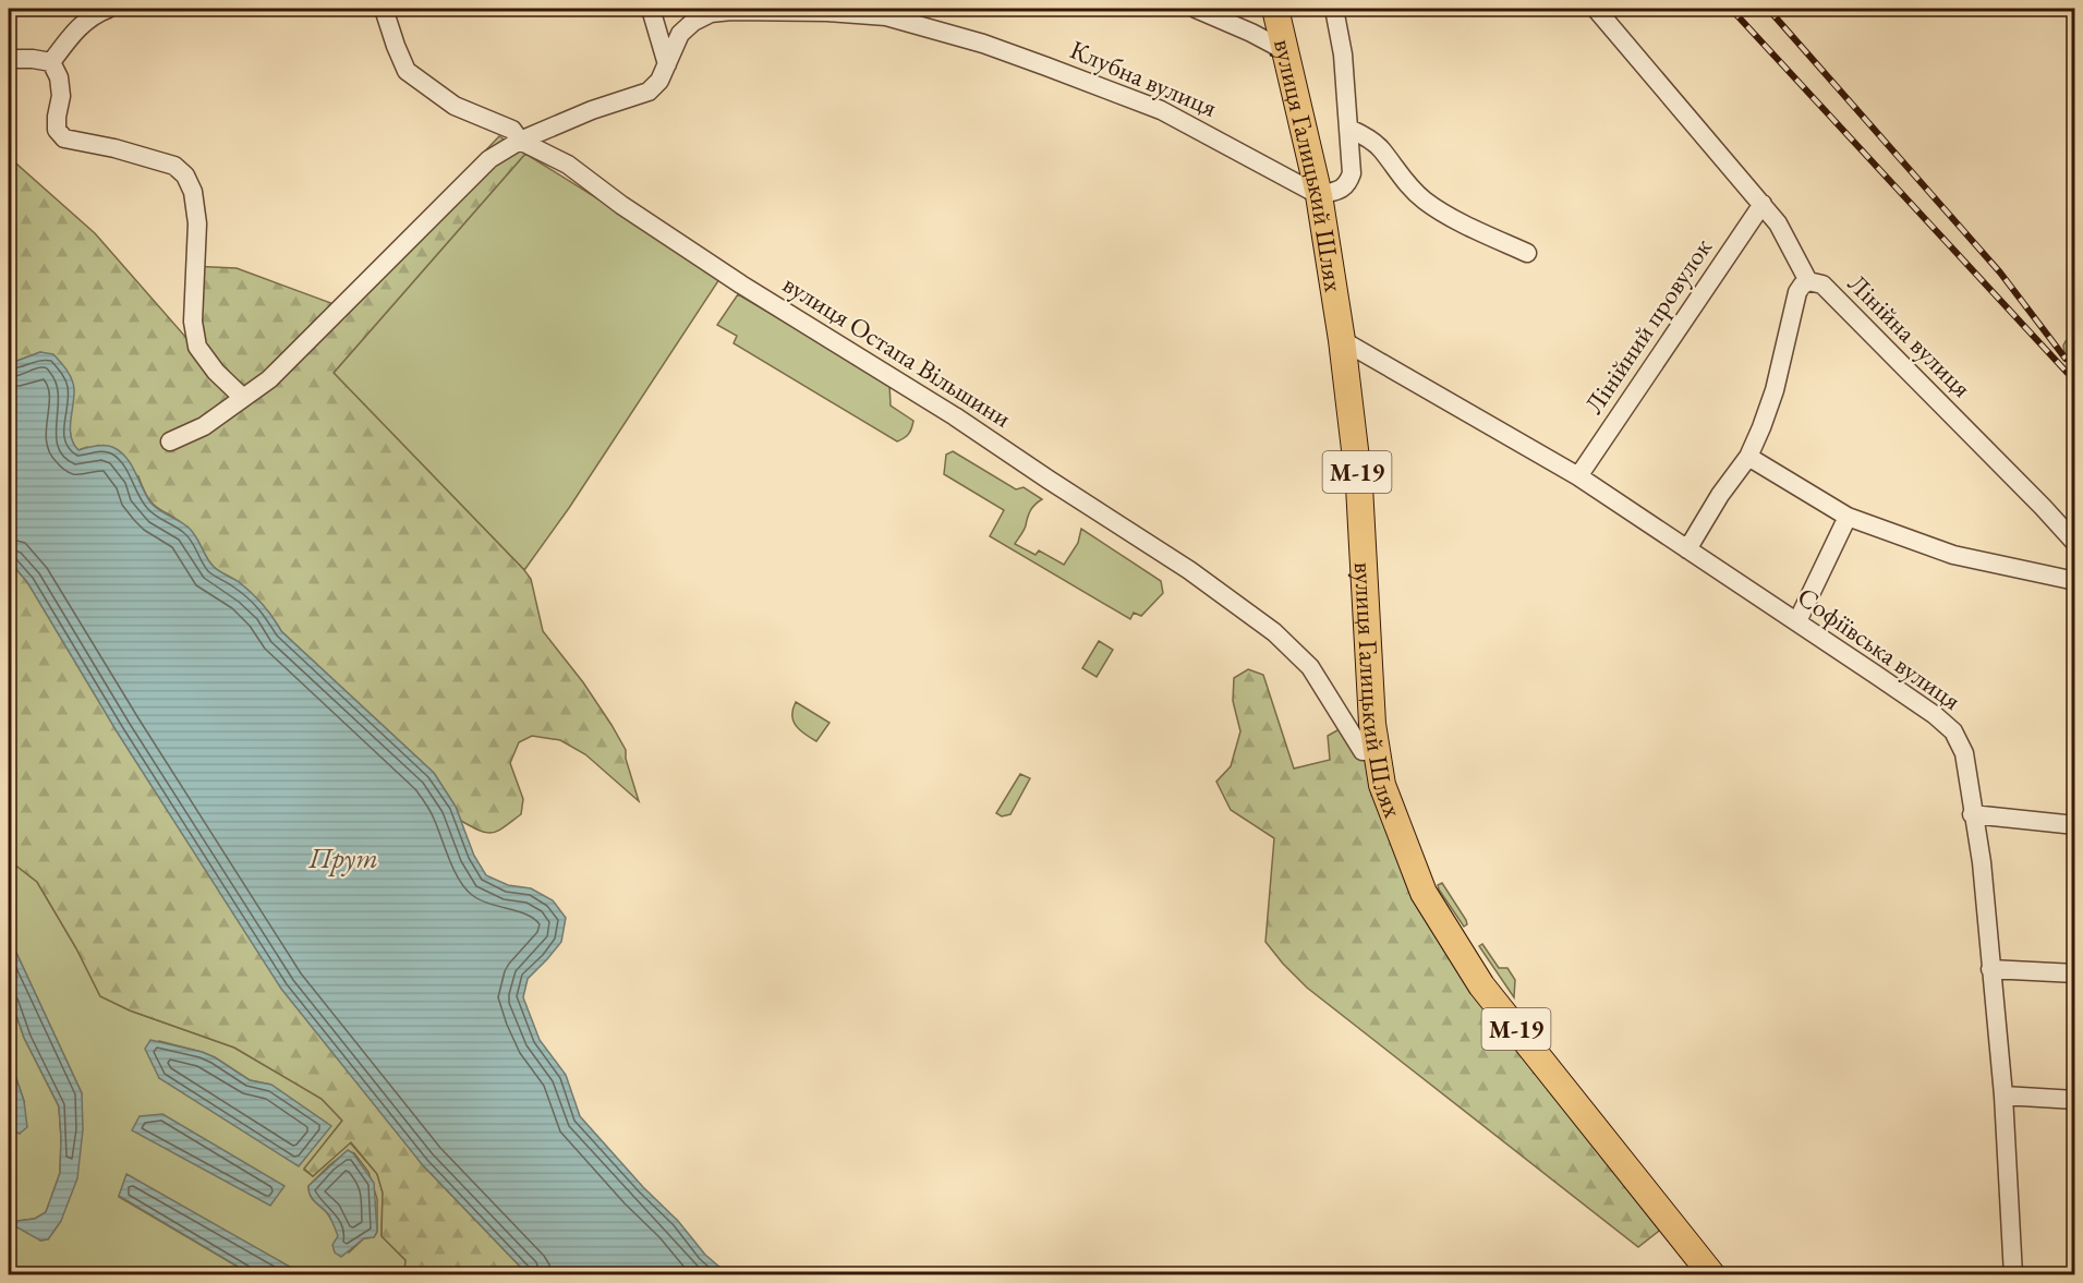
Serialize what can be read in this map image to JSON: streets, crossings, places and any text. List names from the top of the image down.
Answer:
{
  "streets": {
    "highway": ["вулиця Галицький Шлях", "М-19"],
    "street": [
      "Клубна вулиця",
      "Лінійний провулок",
      "Лінійна вулиця",
      "вулиця Остапа Вільшини",
      "Софіївська вулиця"
    ]
  },
  "crossings": [
    ["Клубна вулиця", "вулиця Галицький Шлях"],
    ["Клубна вулиця", "вулиця Остапа Вільшини"],
    ["вулиця Галицький Шлях", "вулиця Остапа Вільшини"],
    ["вулиця Галицький Шлях", "Софіївська вулиця"],
    ["Лінійний провулок", "Лінійна вулиця"],
    ["Лінійний провулок", "Софіївська вулиця"]
  ],
  "water": ["Прут"]
}
